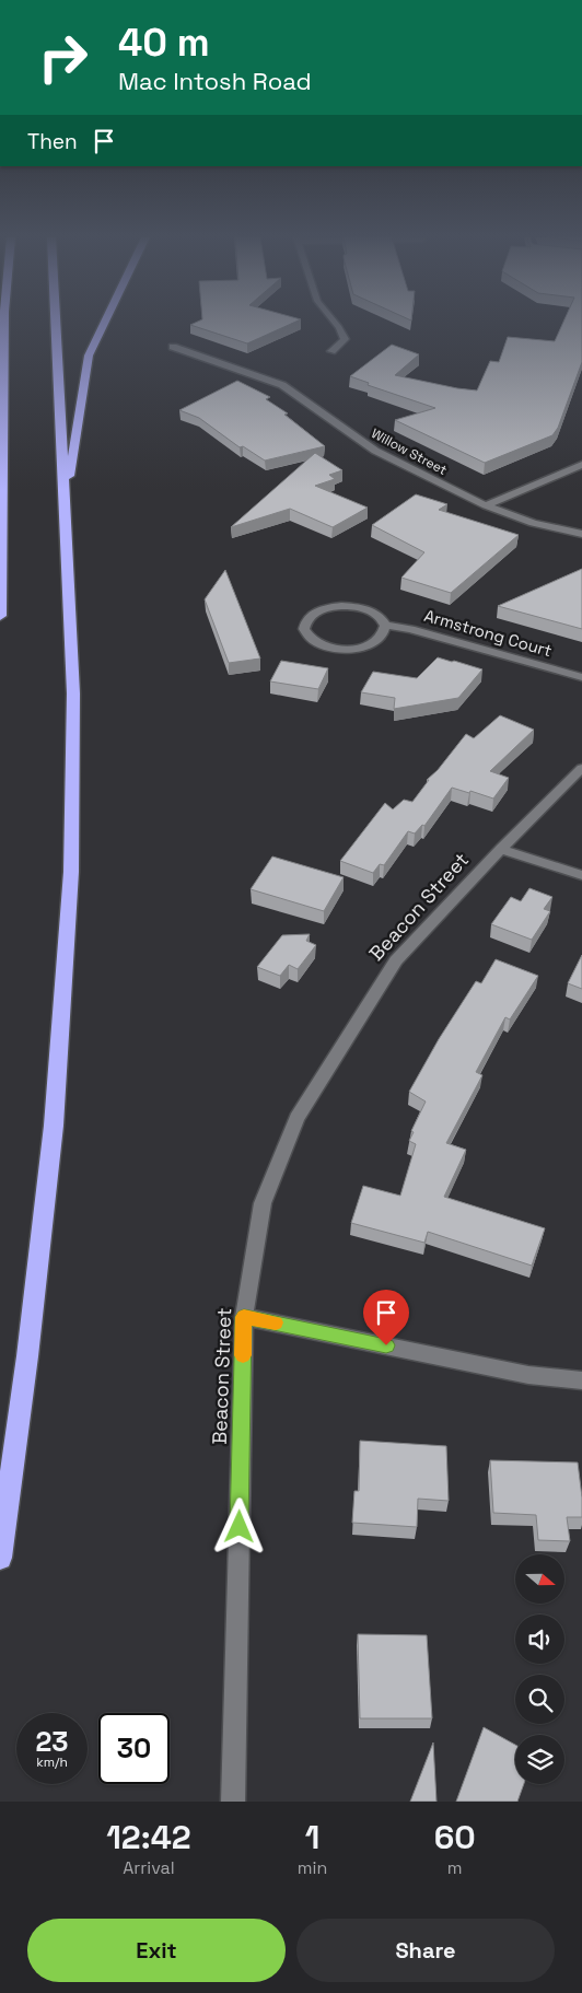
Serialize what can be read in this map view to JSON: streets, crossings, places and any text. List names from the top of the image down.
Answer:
{
  "streets": {
    "street": ["Willow Street", "Armstrong Court", "Beacon Street"]
  },
  "north": "right",
  "page": {
    "turn": ["40 m", "Mac Intosh Road"],
    "then": "Then",
    "speed": "23 km/h",
    "limit": "30",
    "eta": [
      "12:42",
      "Arrival",
      "1",
      "min",
      "60",
      "m"
    ],
    "buttons": ["Exit", "Share"]
  }
}
